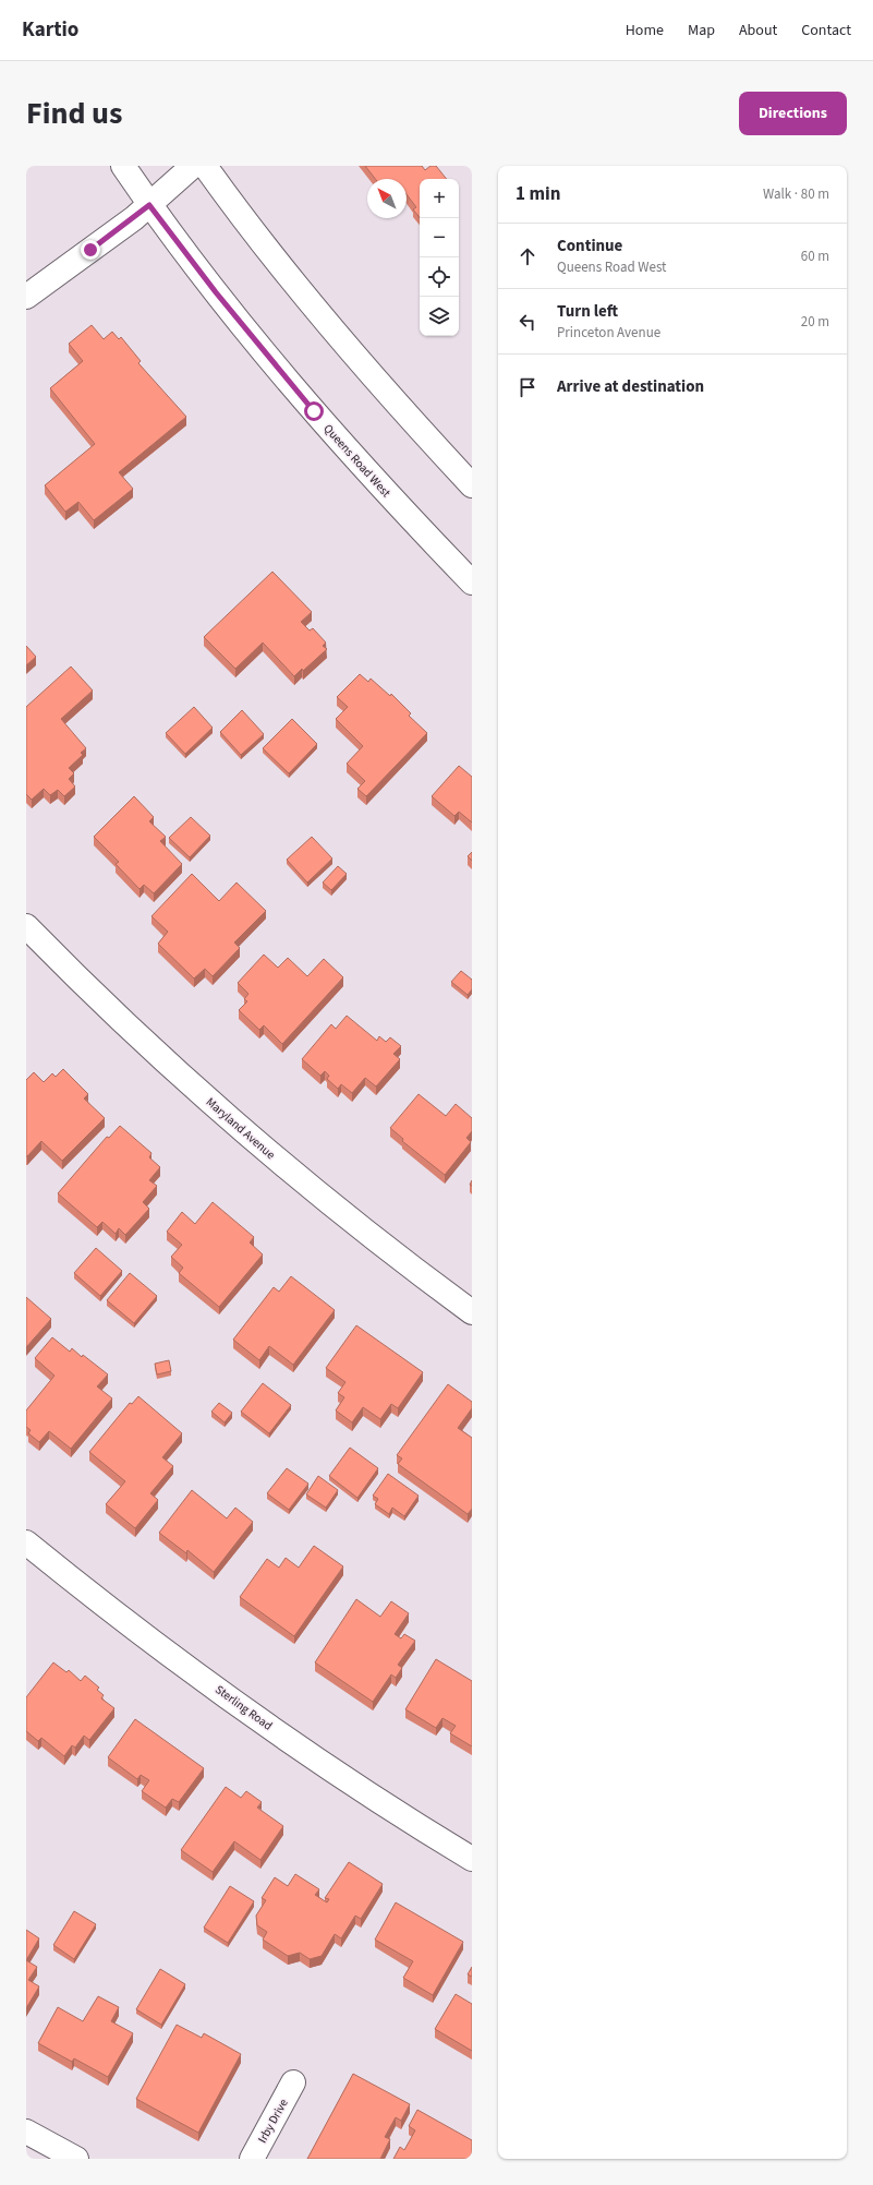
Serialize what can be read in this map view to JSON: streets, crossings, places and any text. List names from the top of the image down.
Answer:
{
  "streets": {
    "street": [
      "Queens Road West",
      "Maryland Avenue",
      "Sterling Road",
      "Irby Drive"
    ]
  },
  "north": "top left",
  "page": {
    "header": "Kartio",
    "nav": [
      "Home",
      "Map",
      "About",
      "Contact"
    ],
    "title": "Find us",
    "buttons": "Directions",
    "heading": ["1 min", "Walk · 80 m"],
    "map_buttons": ["+", "−"],
    "list": [
      ["Continue", "Queens Road West", "60 m"],
      ["Turn left", "Princeton Avenue", "20 m"],
      "Arrive at destination"
    ]
  }
}
